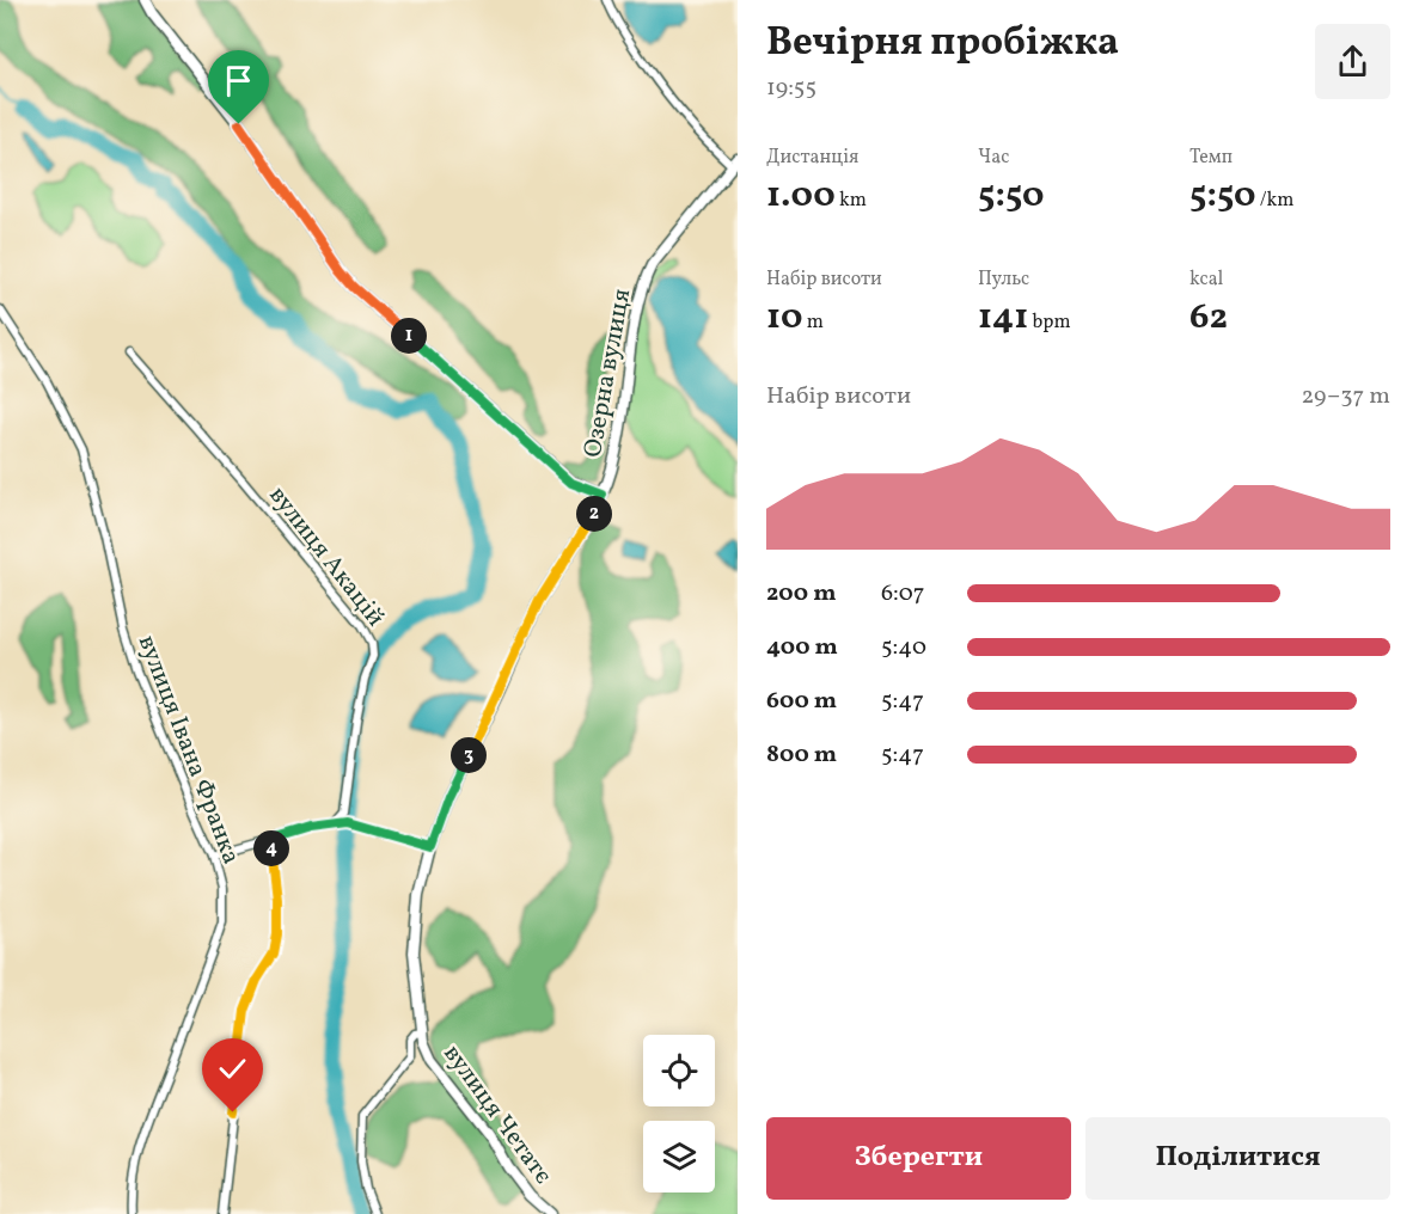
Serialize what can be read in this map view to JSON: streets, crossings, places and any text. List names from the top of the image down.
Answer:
{
  "streets": {
    "street": [
      "Озерна вулиця",
      "вулиця Акацій",
      "вулиця Івана Франка",
      "вулиця Четатє"
    ]
  },
  "crossings": [
    ["Озерна вулиця", "вулиця Четатє"]
  ],
  "page": {
    "heading": ["Вечірня пробіжка", "19:55"],
    "stats": [
      ["Дистанція", "1.00 km"],
      ["Час", "5:50"],
      ["Темп", "5:50 /km"],
      ["Набір висоти", "10 m"],
      ["Пульс", "141 bpm"],
      ["kcal", "62"]
    ],
    "pins": [
      "1",
      "2",
      "3",
      "4"
    ],
    "chart": ["Набір висоти", "29–37 m"],
    "list": [
      {
        "name": "200 m",
        "note": "6:07"
      },
      {
        "name": "400 m",
        "note": "5:40"
      },
      {
        "name": "600 m",
        "note": "5:47"
      },
      {
        "name": "800 m",
        "note": "5:47"
      }
    ],
    "buttons": ["Зберегти", "Поділитися"]
  }
}
